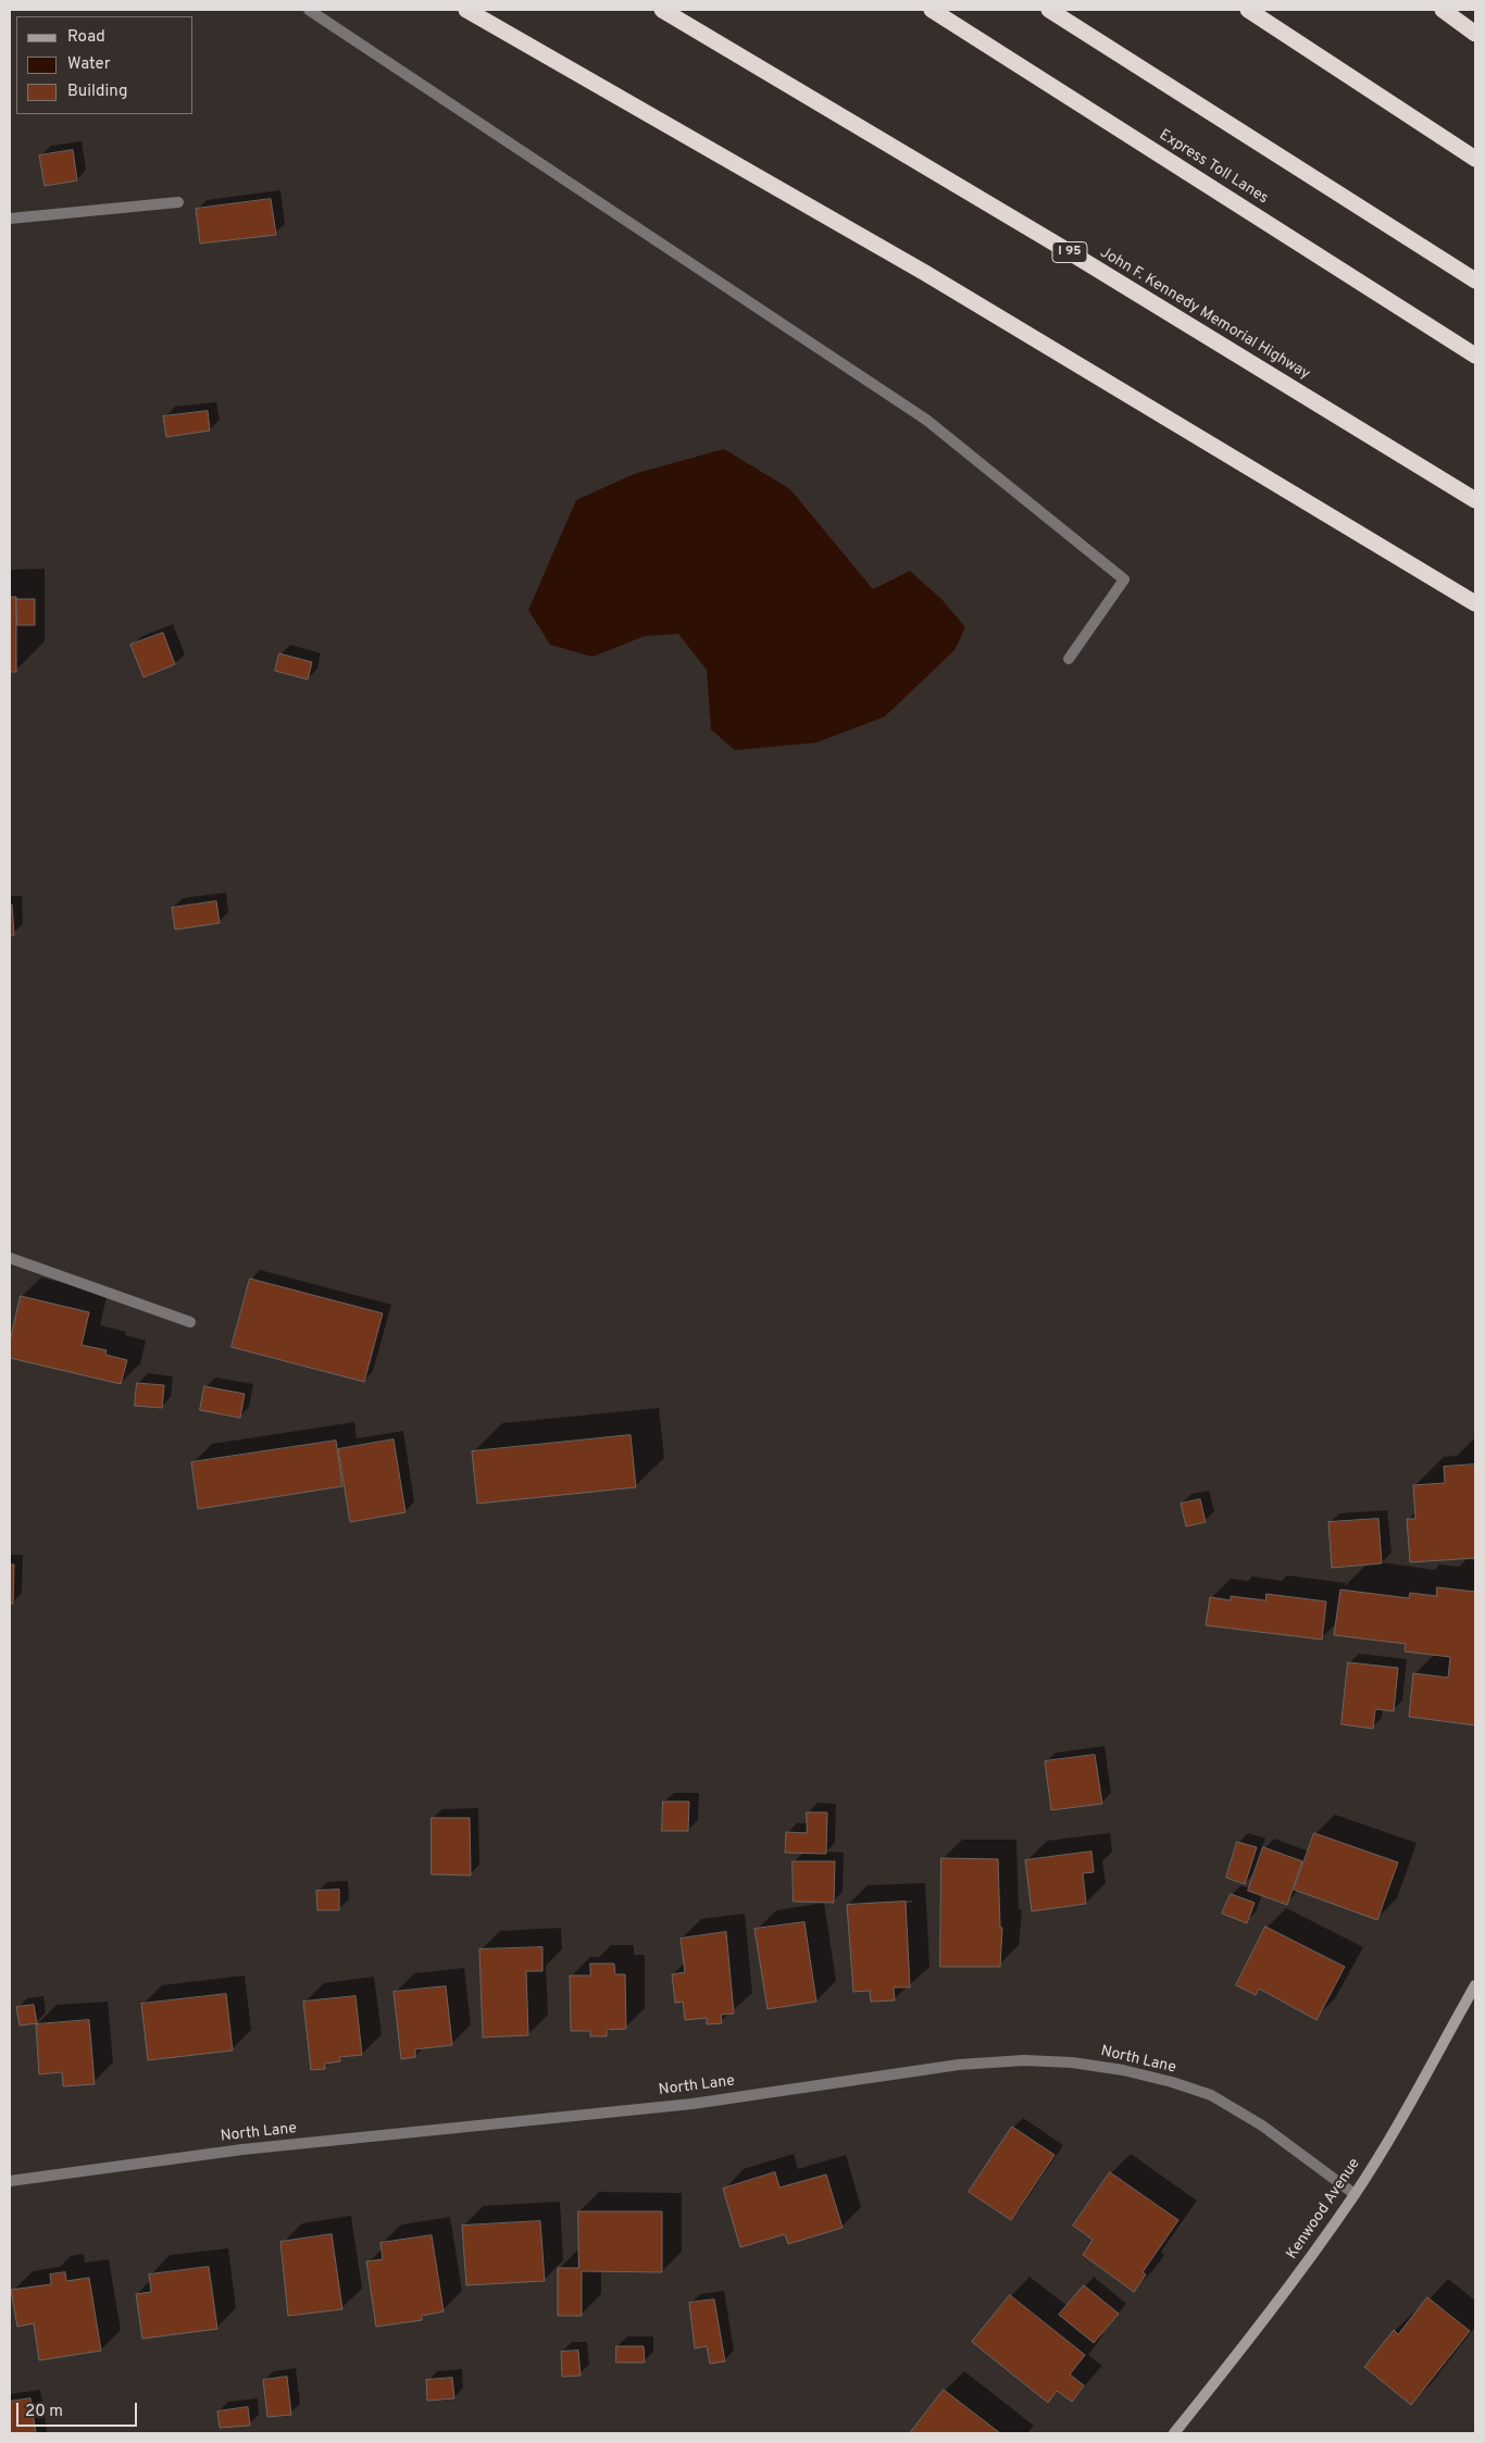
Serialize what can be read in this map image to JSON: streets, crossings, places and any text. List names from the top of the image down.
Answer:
{
  "streets": {
    "highway": ["Express Toll Lanes", "I 95", "John F. Kennedy Memorial Highway"],
    "main road": ["Kenwood Avenue"],
    "street": ["North Lane"]
  },
  "crossings": [
    ["North Lane", "Kenwood Avenue"]
  ],
  "legend": ["Road", "Water", "Building"],
  "scale_bar": "20 m"
}
